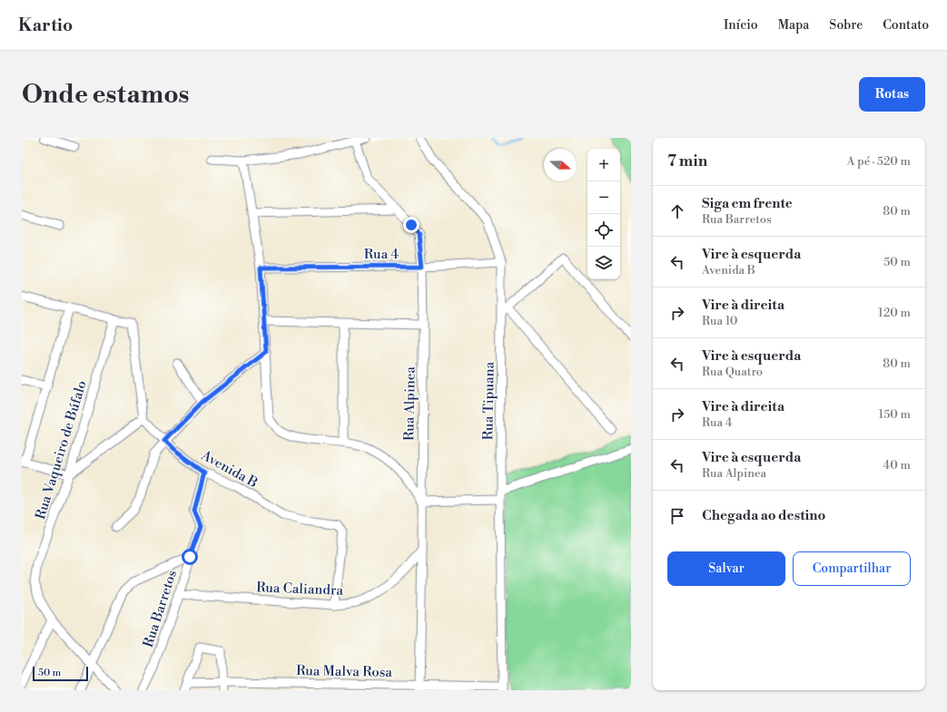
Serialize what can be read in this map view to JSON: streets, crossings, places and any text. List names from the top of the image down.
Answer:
{
  "streets": {
    "street": [
      "Rua 4",
      "Rua Tipuana",
      "Rua Alpinea",
      "Rua Vaqueiro de Búfalo",
      "Avenida B",
      "Rua Caliandra",
      "Rua Barretos",
      "Rua Malva Rosa"
    ]
  },
  "crossings": [
    ["Rua 4", "Rua Tipuana"],
    ["Rua 4", "Rua Alpinea"],
    ["Rua Tipuana", "Rua Malva Rosa"],
    ["Rua Alpinea", "Rua Caliandra"],
    ["Rua Alpinea", "Rua Malva Rosa"],
    ["Avenida B", "Rua Caliandra"],
    ["Avenida B", "Rua Barretos"],
    ["Rua Caliandra", "Rua Barretos"]
  ],
  "scale_bar": "50 m",
  "north": "right",
  "page": {
    "header": "Kartio",
    "nav": [
      "Início",
      "Mapa",
      "Sobre",
      "Contato"
    ],
    "buttons": [
      "Rotas",
      ["Salvar", "Compartilhar"]
    ],
    "title": "Onde estamos",
    "heading": ["7 min", "A pé · 520 m"],
    "map_buttons": ["+", "−"],
    "list": [
      ["Siga em frente", "Rua Barretos", "80 m"],
      ["Vire à esquerda", "Avenida B", "50 m"],
      ["Vire à direita", "Rua 10", "120 m"],
      ["Vire à esquerda", "Rua Quatro", "80 m"],
      ["Vire à direita", "Rua 4", "150 m"],
      ["Vire à esquerda", "Rua Alpinea", "40 m"],
      "Chegada ao destino"
    ],
    "scale": "50 m"
  }
}
